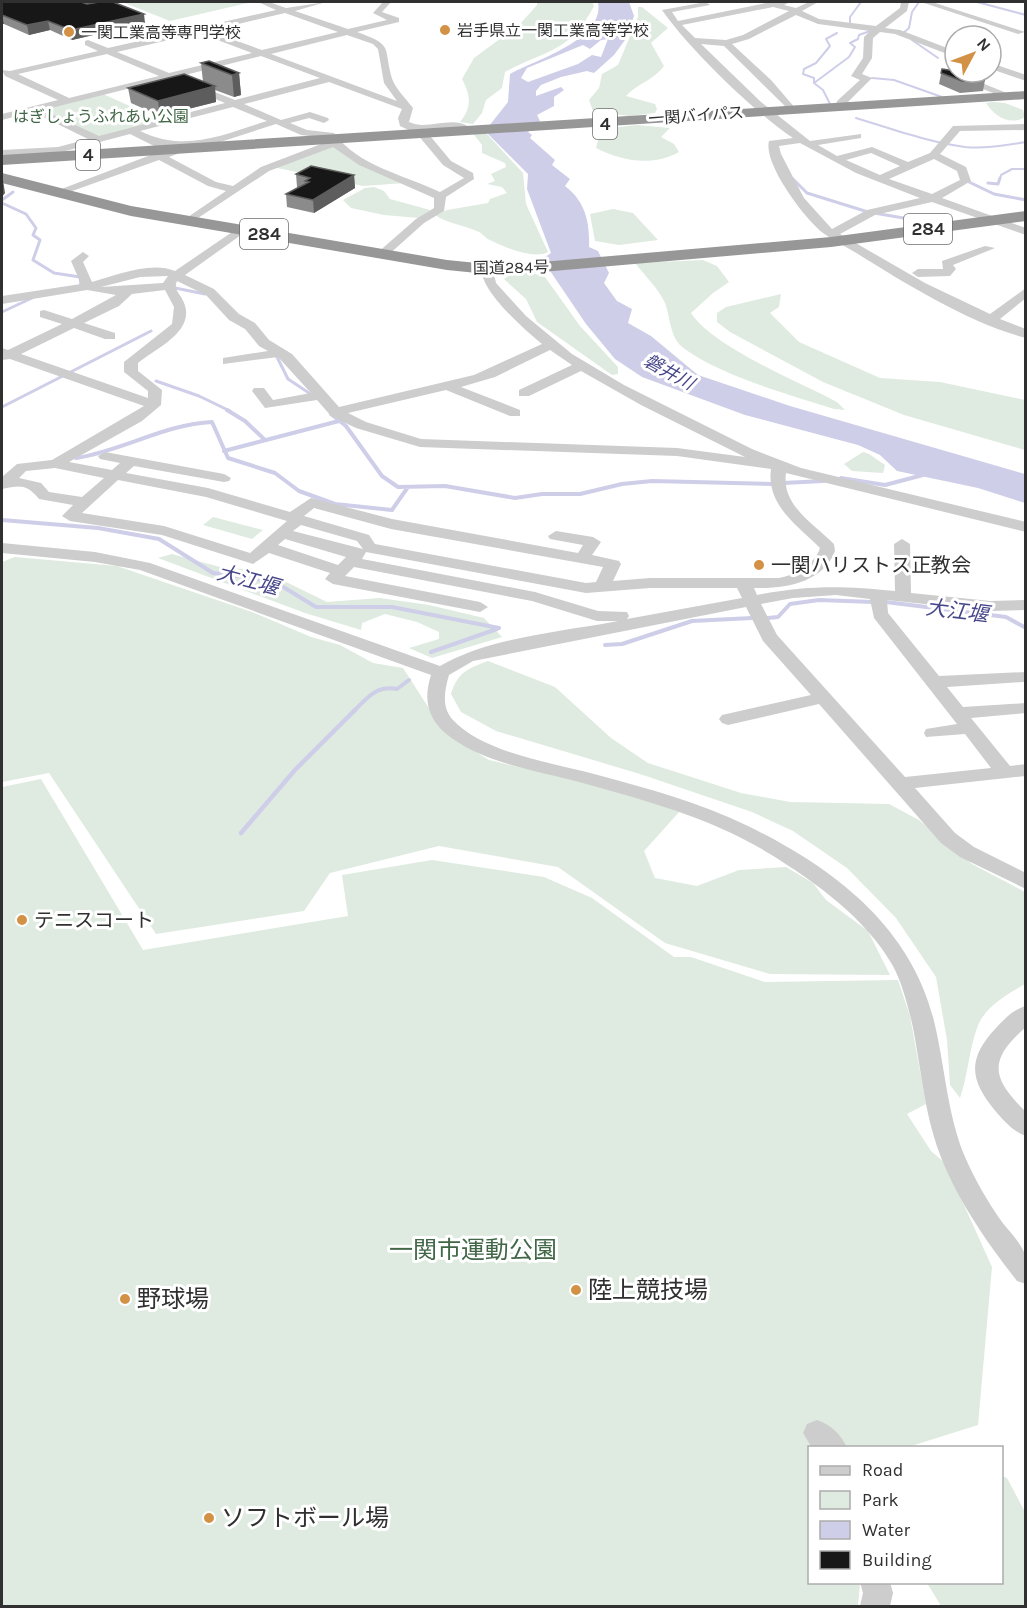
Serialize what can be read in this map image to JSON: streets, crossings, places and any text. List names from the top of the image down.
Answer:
{
  "streets": {
    "highway": [
      "一関バイパス",
      "4",
      "284",
      "国道284号"
    ]
  },
  "water": ["磐井川", "大江堰"],
  "parks": ["はぎしょうふれあい公園", "一関市運動公園"],
  "places": [
    "岩手県立一関工業高等学校",
    "一関工業高等専門学校",
    "一関ハリストス正教会",
    "テニスコート",
    "陸上競技場",
    "野球場",
    "ソフトボール場"
  ],
  "legend": [
    "Road",
    "Park",
    "Water",
    "Building"
  ],
  "north": "top right"
}
